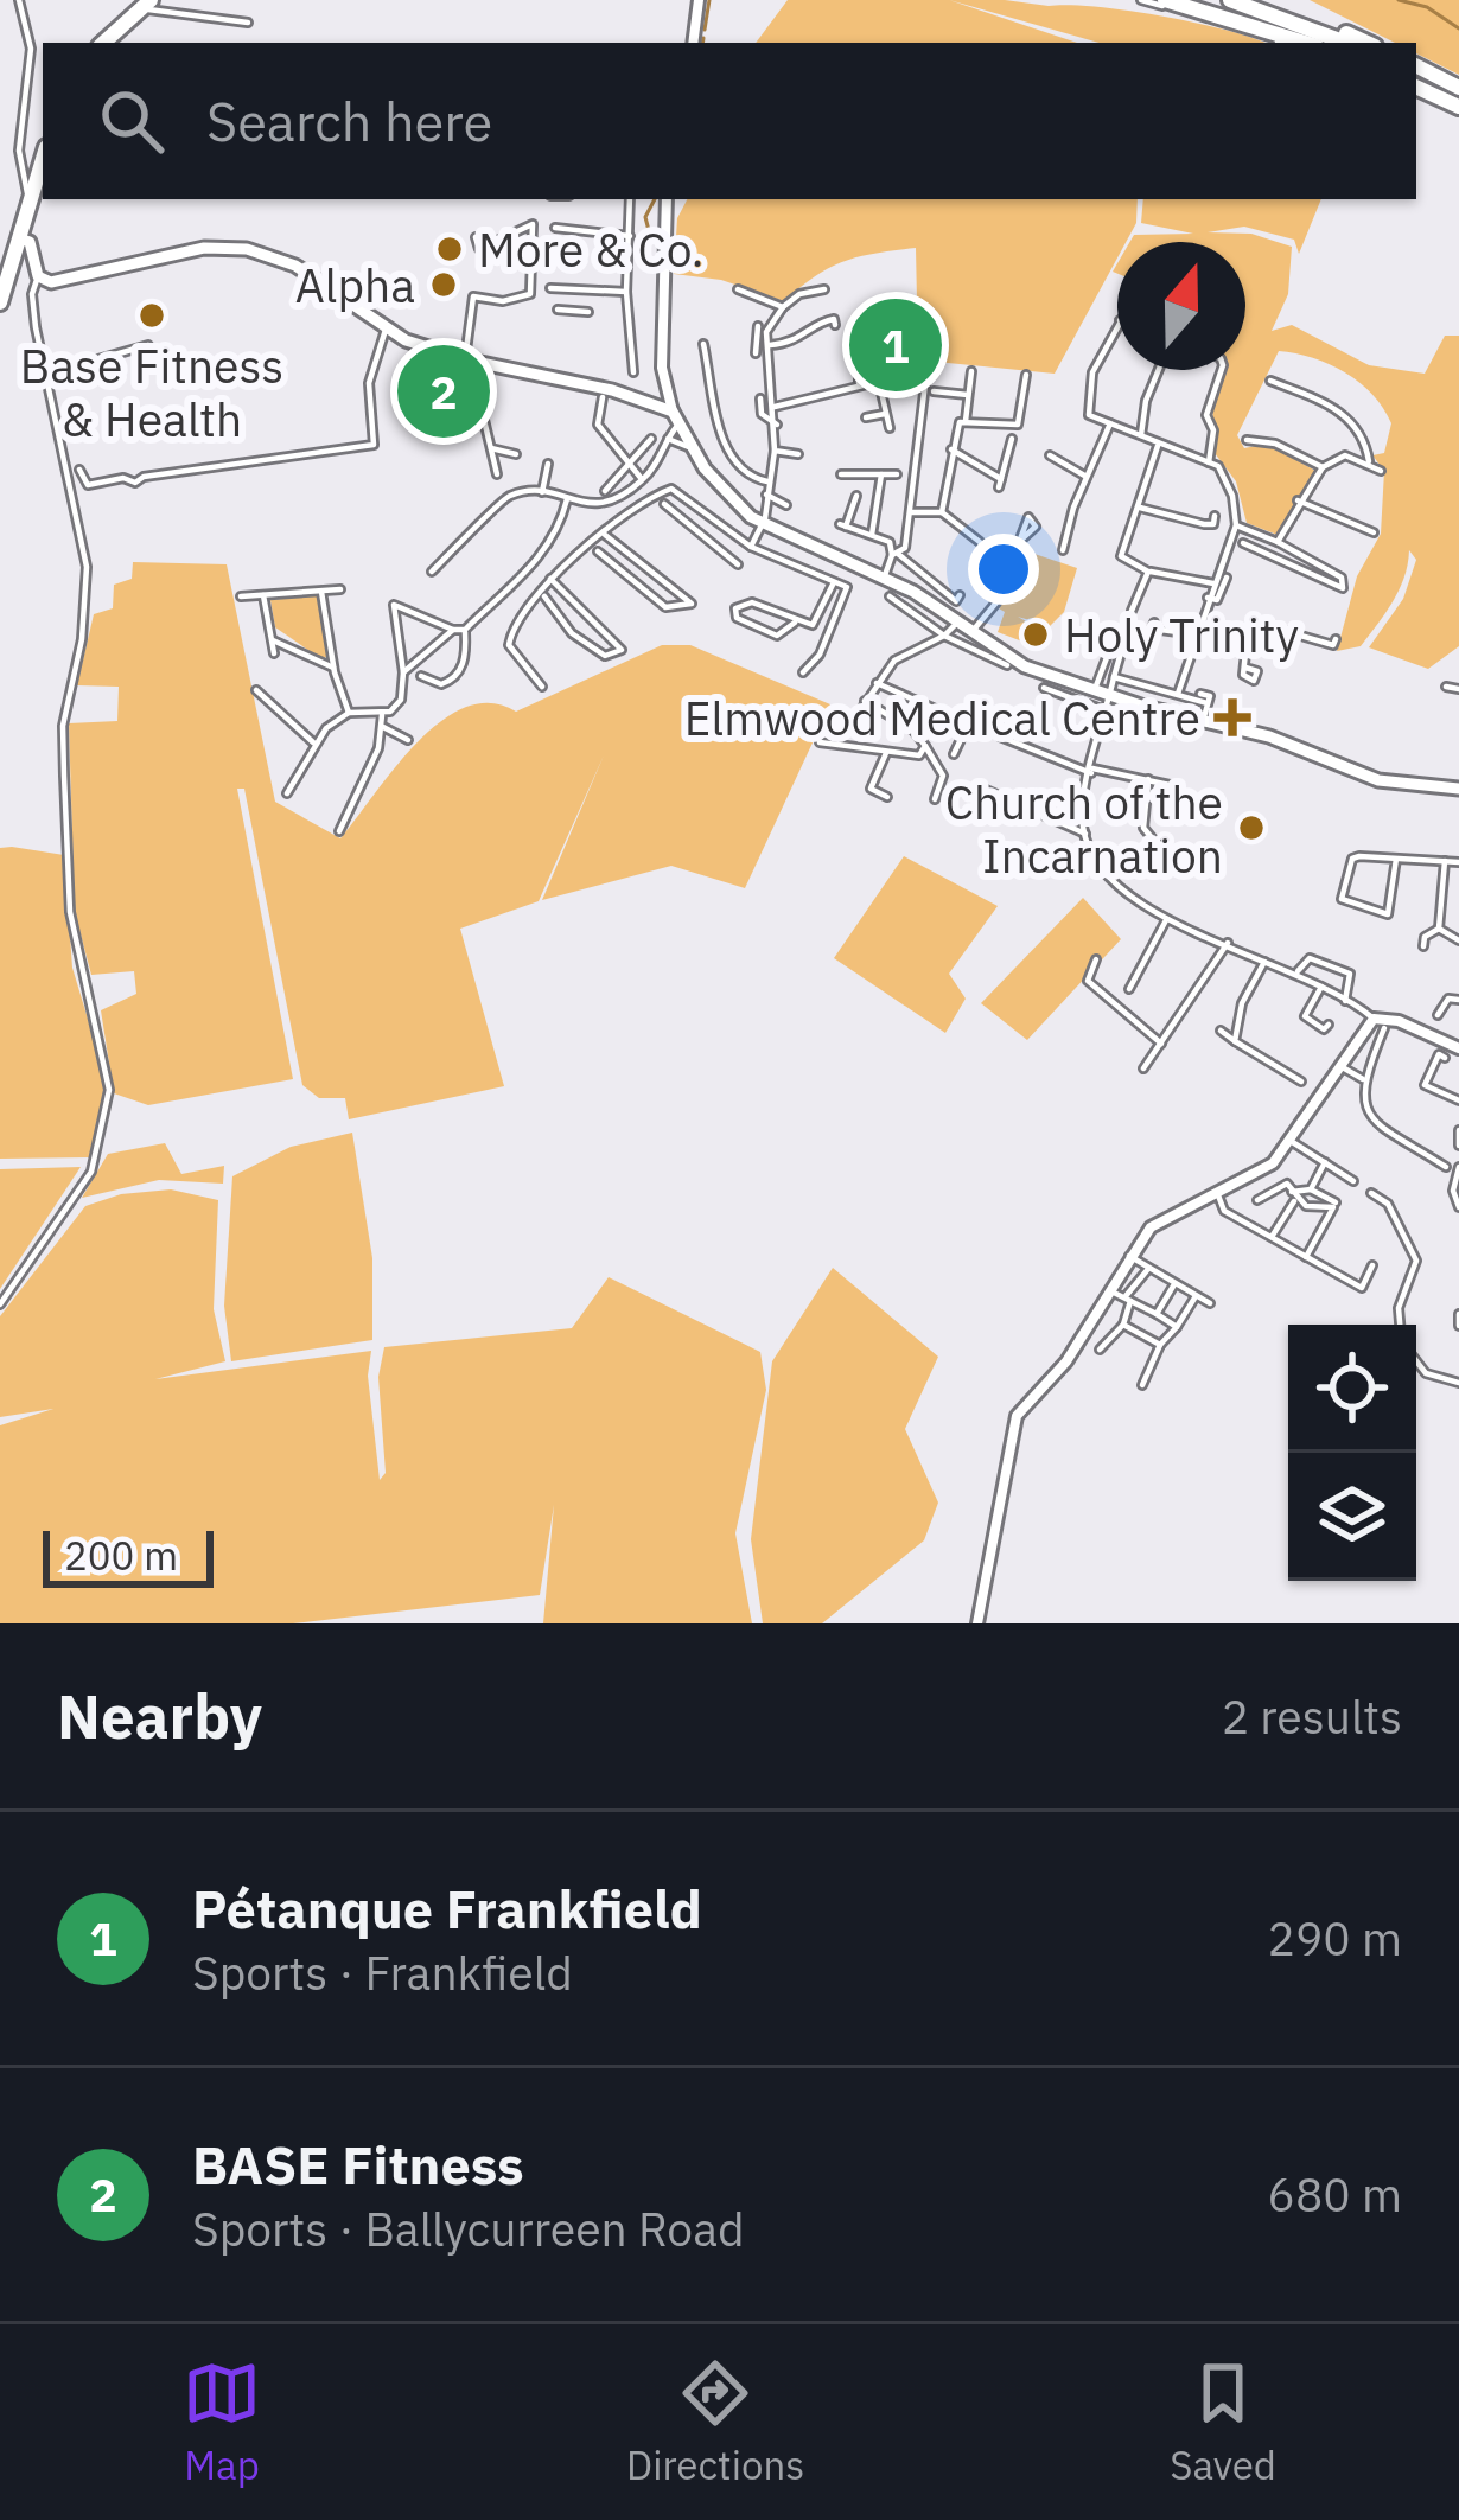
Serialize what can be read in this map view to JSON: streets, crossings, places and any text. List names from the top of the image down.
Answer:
{
  "places": {
    "other": [
      "More & Co.",
      "Alpha",
      "Base Fitness & Health",
      "Holy Trinity",
      "Church of the Incarnation"
    ],
    "health": ["Elmwood Medical Centre"]
  },
  "scale_bar": "200 m",
  "north": "top",
  "page": {
    "search": "Search here",
    "pins": ["1", "2"],
    "scale": "200 m",
    "heading": ["Nearby", "2 results"],
    "list": [
      {
        "mark": "1",
        "name": "Pétanque Frankfield",
        "note": "Sports · Frankfield",
        "value": "290 m"
      },
      {
        "mark": "2",
        "name": "BASE Fitness",
        "note": "Sports · Ballycurreen Road",
        "value": "680 m"
      }
    ],
    "nav": ["Map", "Directions", "Saved"]
  }
}
